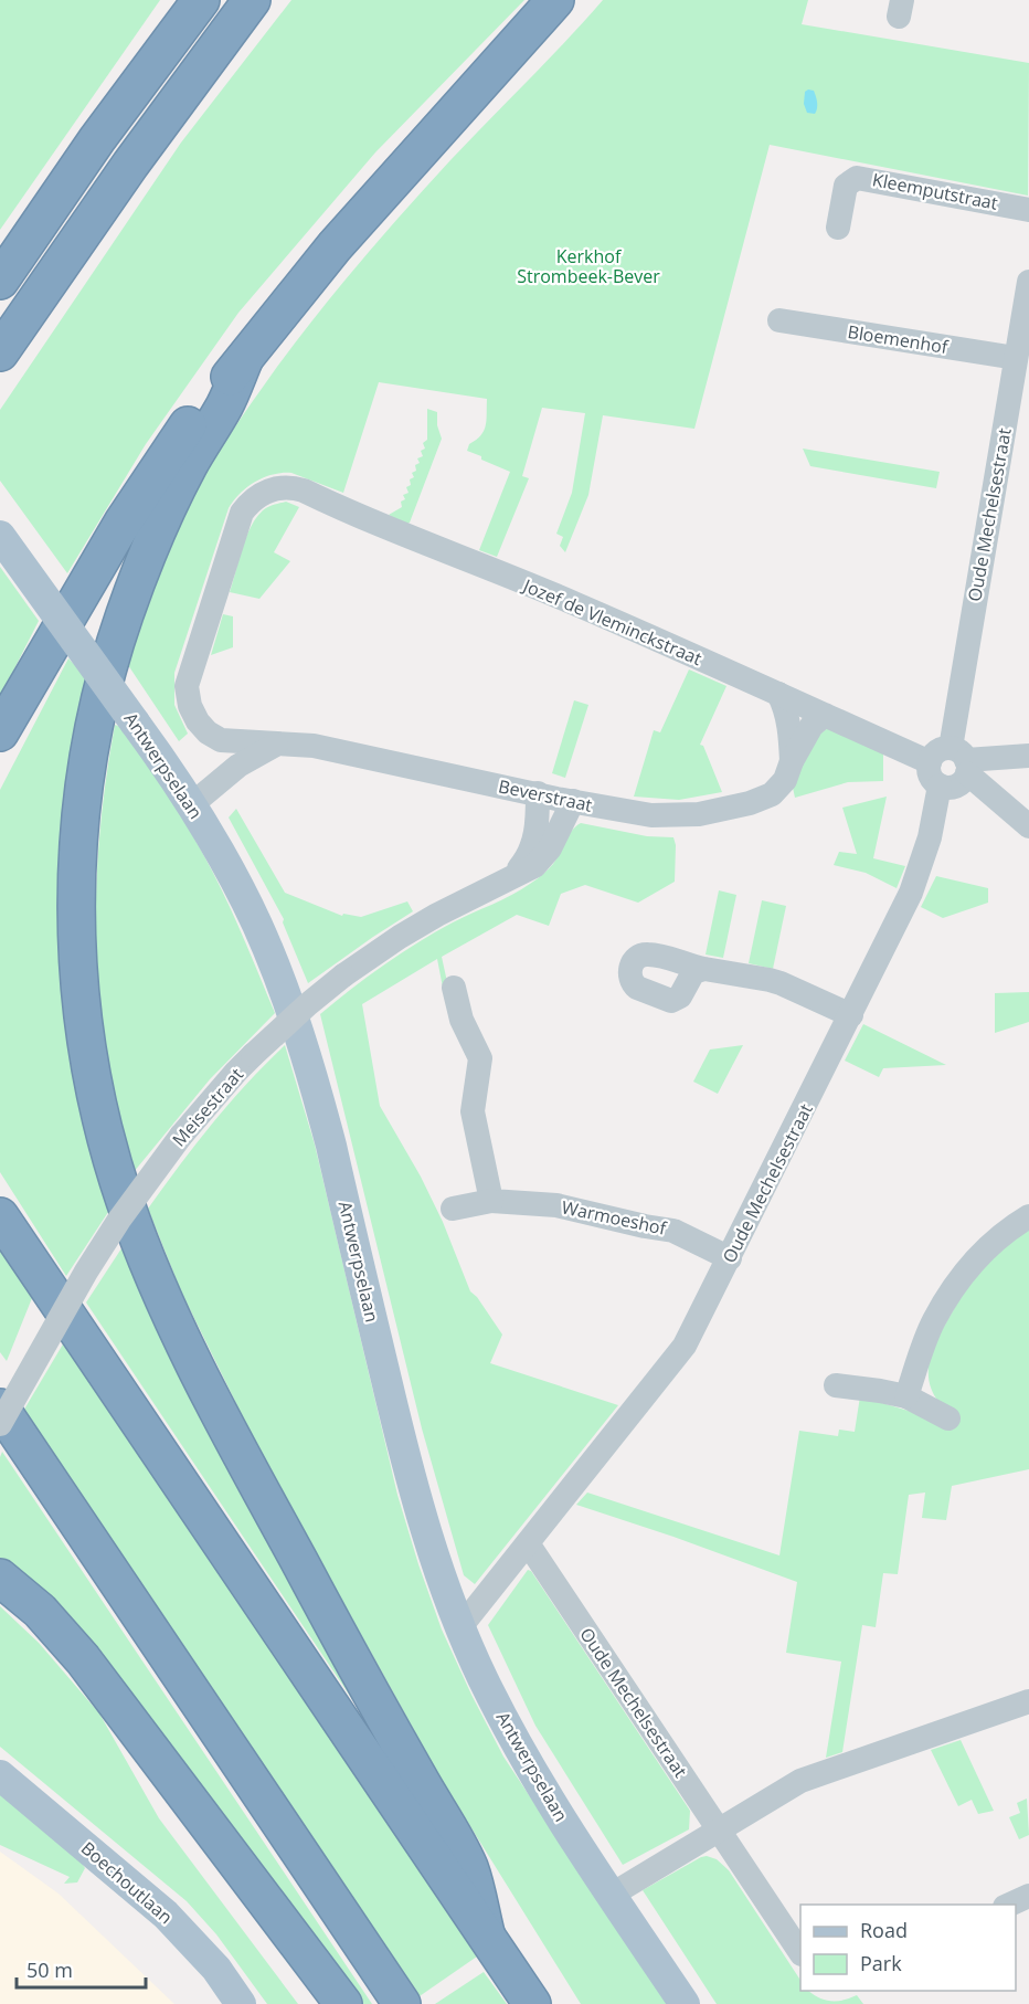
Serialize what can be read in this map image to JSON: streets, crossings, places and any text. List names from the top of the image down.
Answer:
{
  "streets": {
    "main road": ["Antwerpselaan", "Boechoutlaan"],
    "street": [
      "Kleemputstraat",
      "Bloemenhof",
      "Oude Mechelsestraat",
      "Jozef de Vleminckstraat",
      "Beverstraat",
      "Meisestraat",
      "Warmoeshof"
    ]
  },
  "crossings": [
    ["Bloemenhof", "Oude Mechelsestraat"],
    ["Oude Mechelsestraat", "Jozef de Vleminckstraat"],
    ["Oude Mechelsestraat", "Antwerpselaan"],
    ["Oude Mechelsestraat", "Warmoeshof"],
    ["Jozef de Vleminckstraat", "Beverstraat"],
    ["Beverstraat", "Meisestraat"]
  ],
  "parks": ["Kerkhof Strombeek-Bever"],
  "legend": ["Road", "Park"],
  "scale_bar": "50 m"
}
